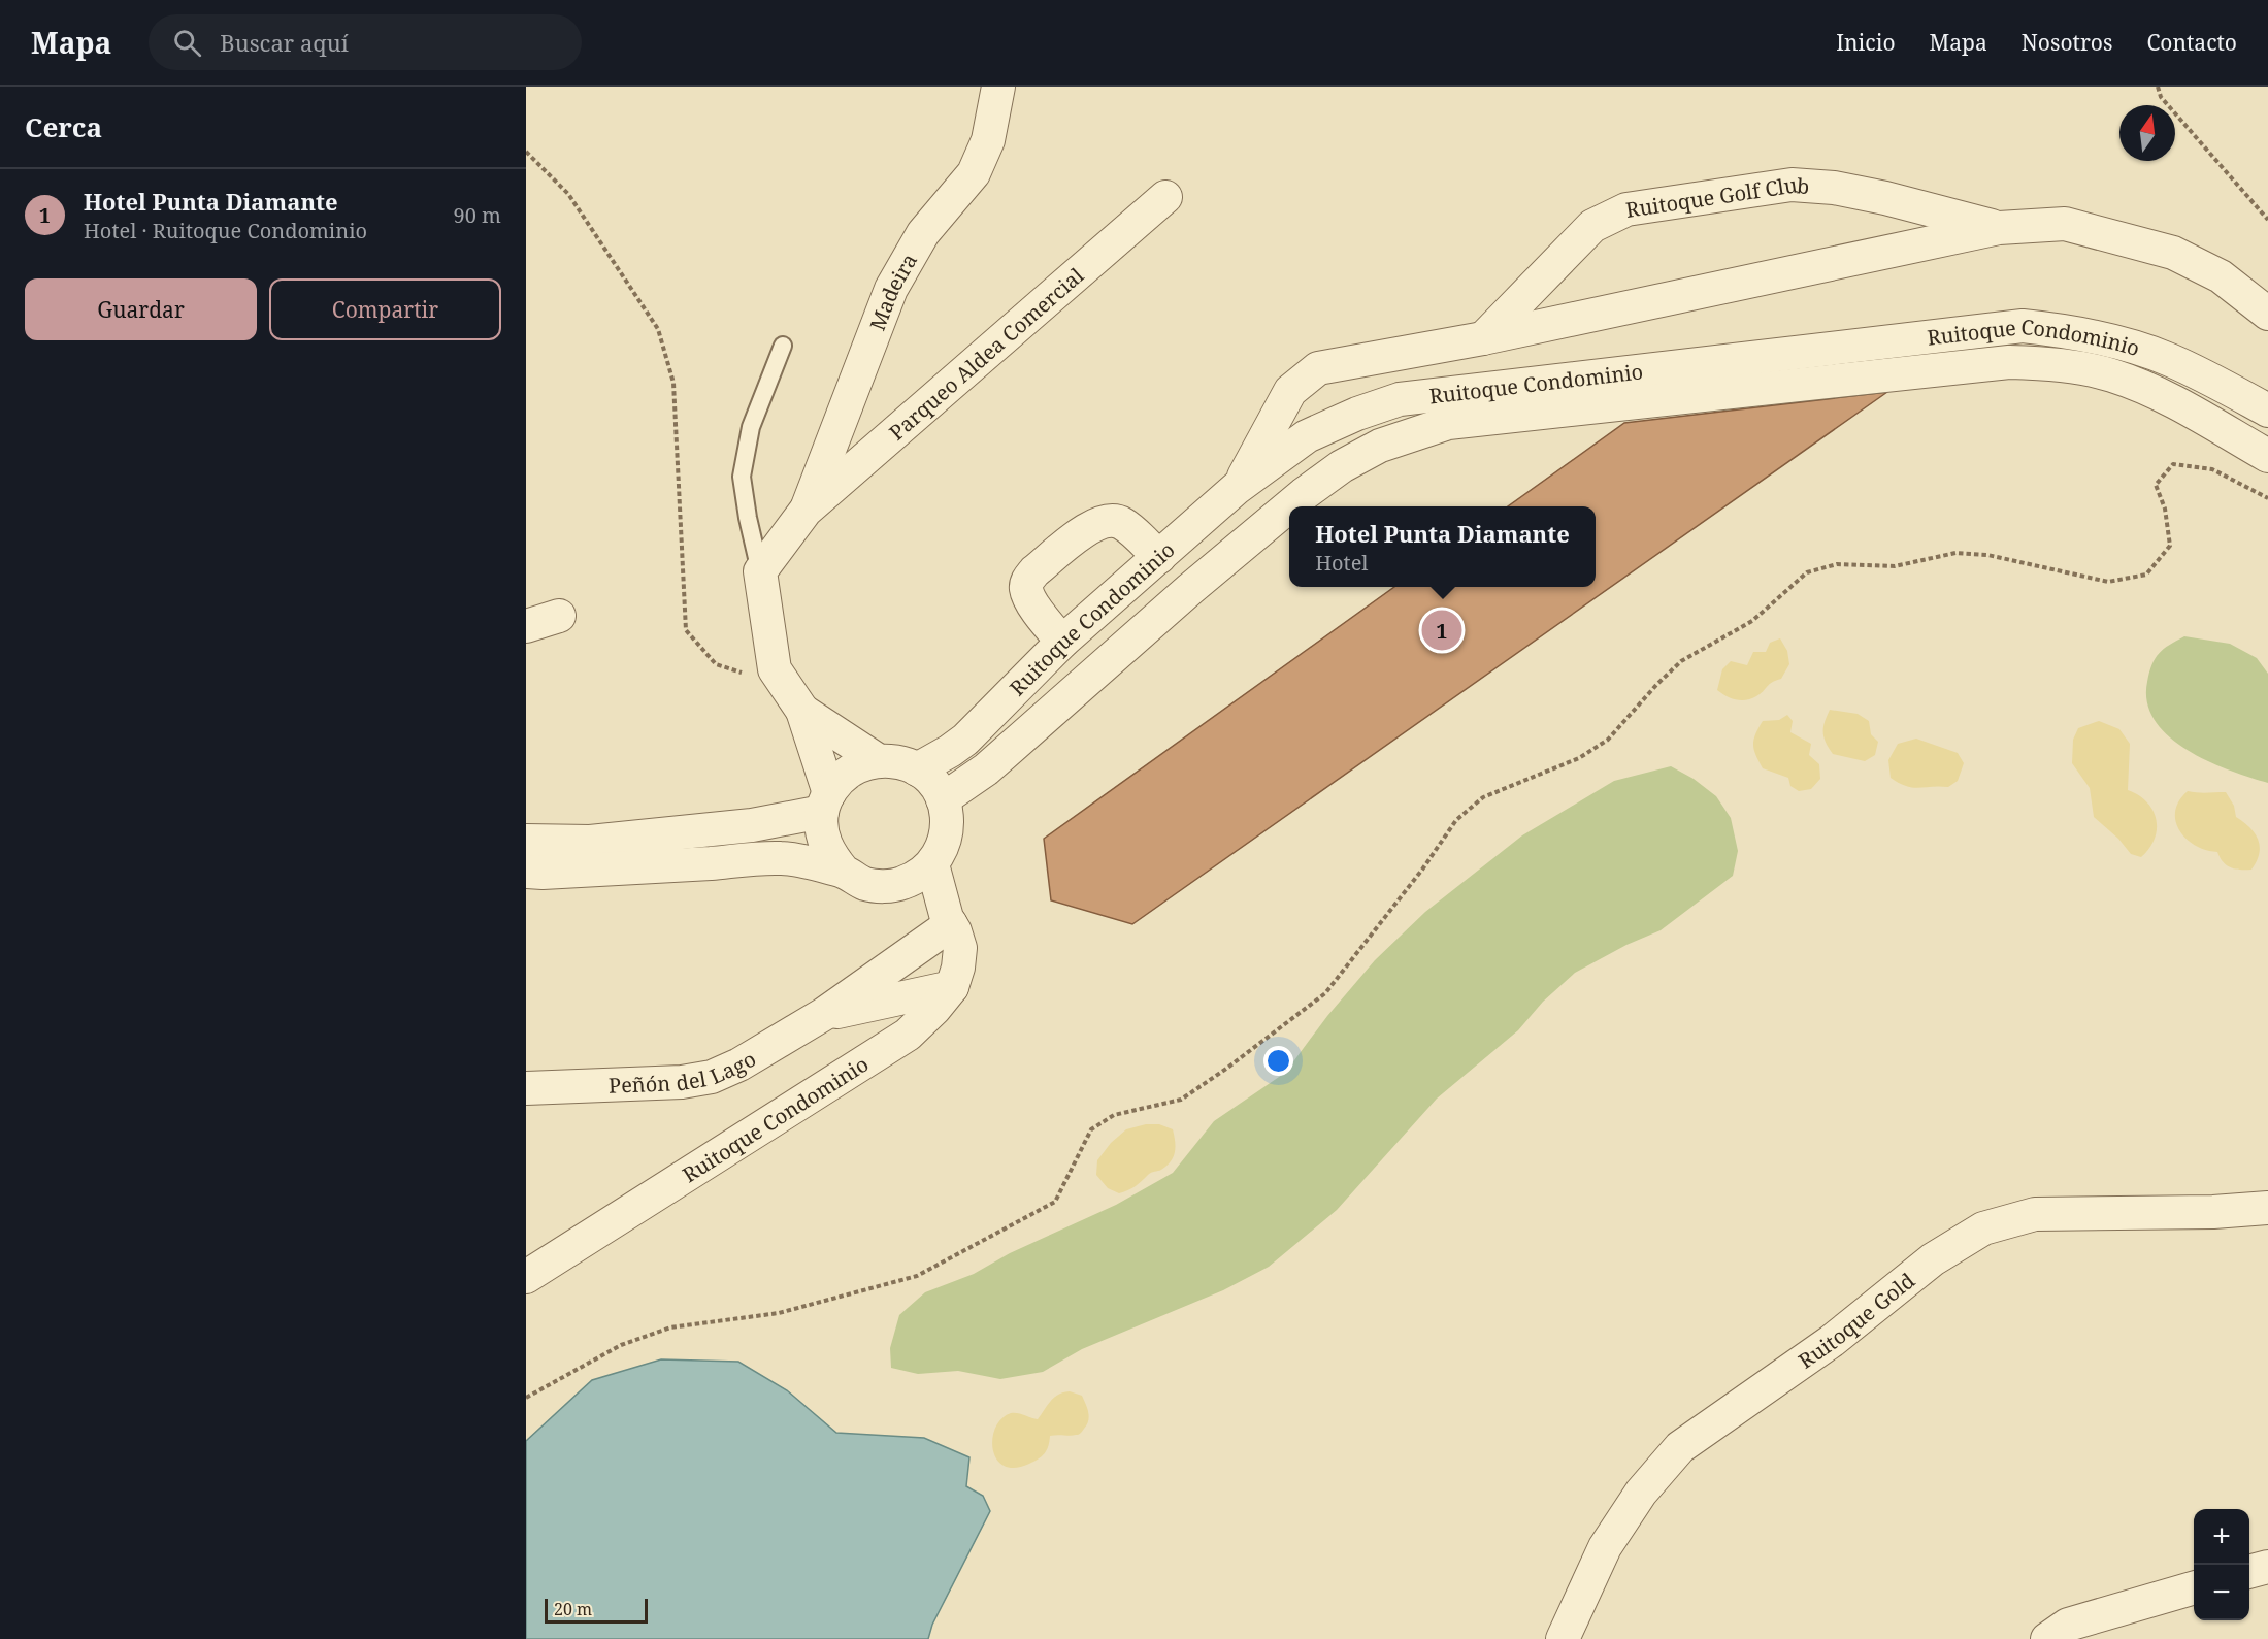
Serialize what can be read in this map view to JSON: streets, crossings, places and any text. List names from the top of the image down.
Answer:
{
  "streets": {
    "street": [
      "Ruitoque Golf Club",
      "Madeira",
      "Ruitoque Condominio",
      "Parqueo Aldea Comercial",
      "Peñón del Lago",
      "Ruitoque Gold"
    ]
  },
  "crossings": [
    ["Ruitoque Golf Club", "Ruitoque Condominio"],
    ["Madeira", "Parqueo Aldea Comercial"]
  ],
  "scale_bar": "20 m",
  "north": "top",
  "page": {
    "header": "Mapa",
    "search": "Buscar aquí",
    "nav": [
      "Inicio",
      "Mapa",
      "Nosotros",
      "Contacto"
    ],
    "heading": "Cerca",
    "list": [
      {
        "mark": "1",
        "name": "Hotel Punta Diamante",
        "note": "Hotel · Ruitoque Condominio",
        "value": "90 m"
      }
    ],
    "buttons": ["Guardar", "Compartir"],
    "popup": ["Hotel Punta Diamante", "Hotel"],
    "pins": "1",
    "map_buttons": ["+", "−"],
    "scale": "20 m"
  }
}
